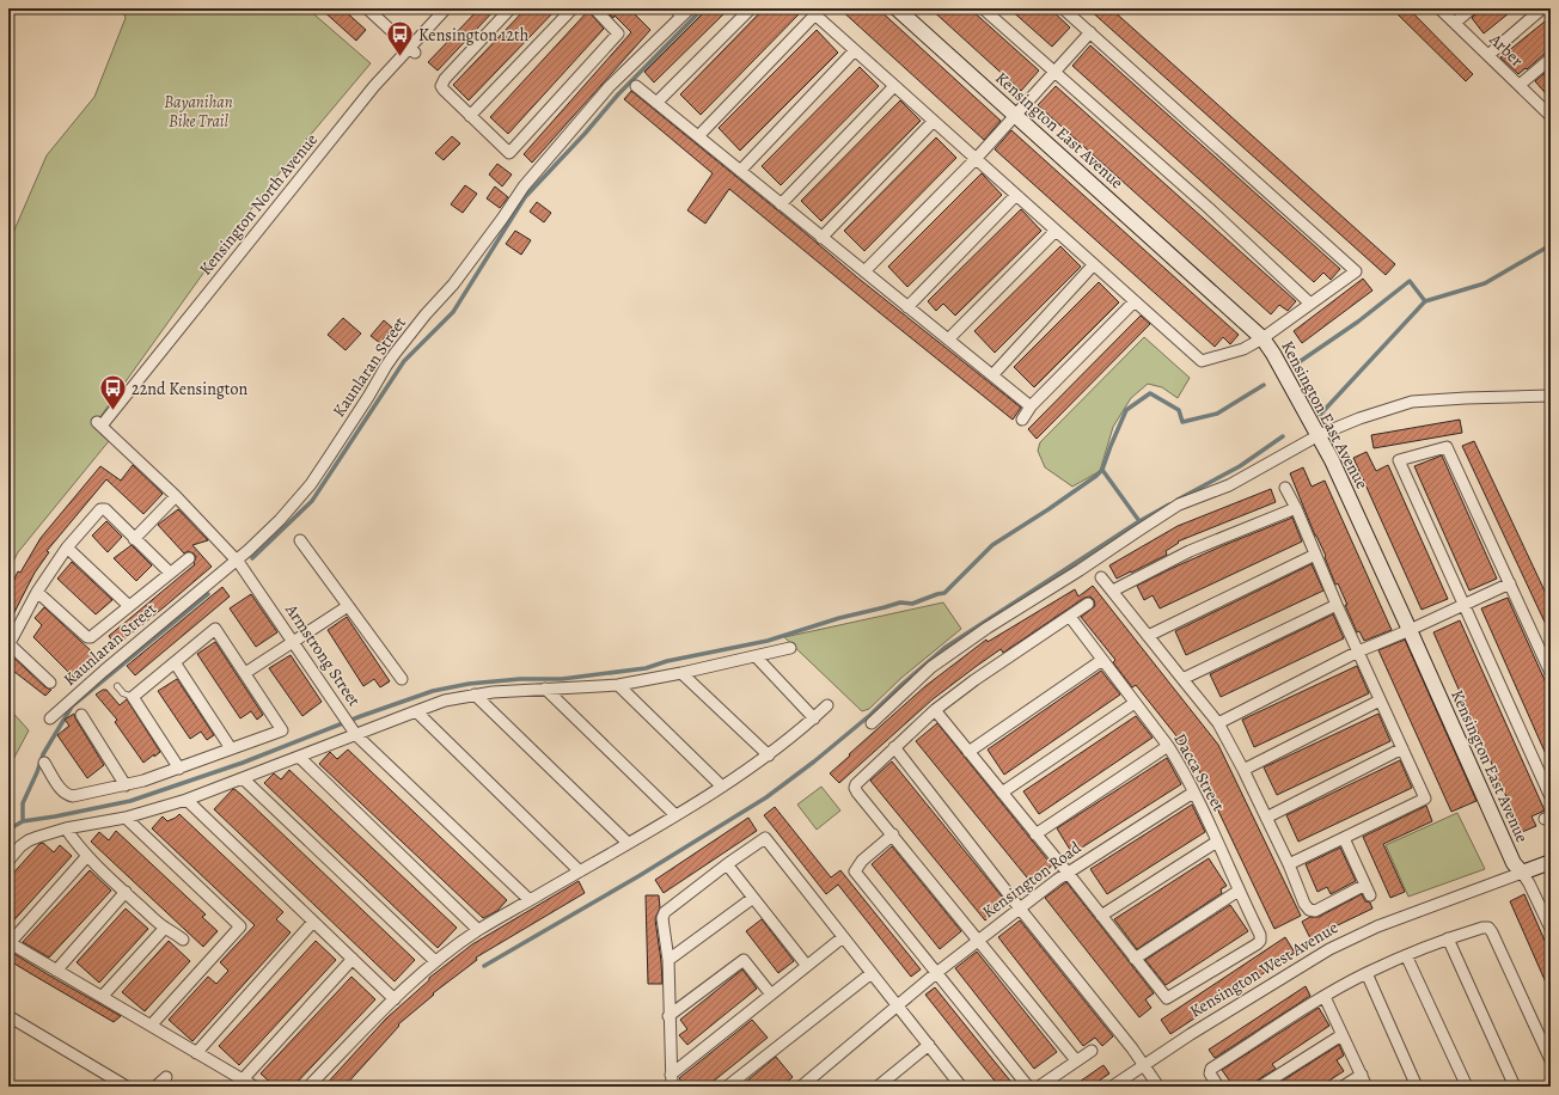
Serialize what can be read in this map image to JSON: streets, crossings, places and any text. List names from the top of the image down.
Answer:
{
  "streets": {
    "street": [
      "Arber",
      "Kensington East Avenue",
      "Kensington North Avenue",
      "Kaunlaran Street",
      "Armstrong Street",
      "Dacca Street",
      "Kensington Road",
      "Kensington West Avenue"
    ]
  },
  "crossings": [
    ["Kensington East Avenue", "Kensington West Avenue"],
    ["Kensington North Avenue", "Armstrong Street"],
    ["Kaunlaran Street", "Armstrong Street"],
    ["Dacca Street", "Kensington Road"]
  ],
  "parks": ["Bayanihan Bike Trail"],
  "places": {
    "bus stop": ["Kensington 12th", "22nd Kensington"]
  }
}
